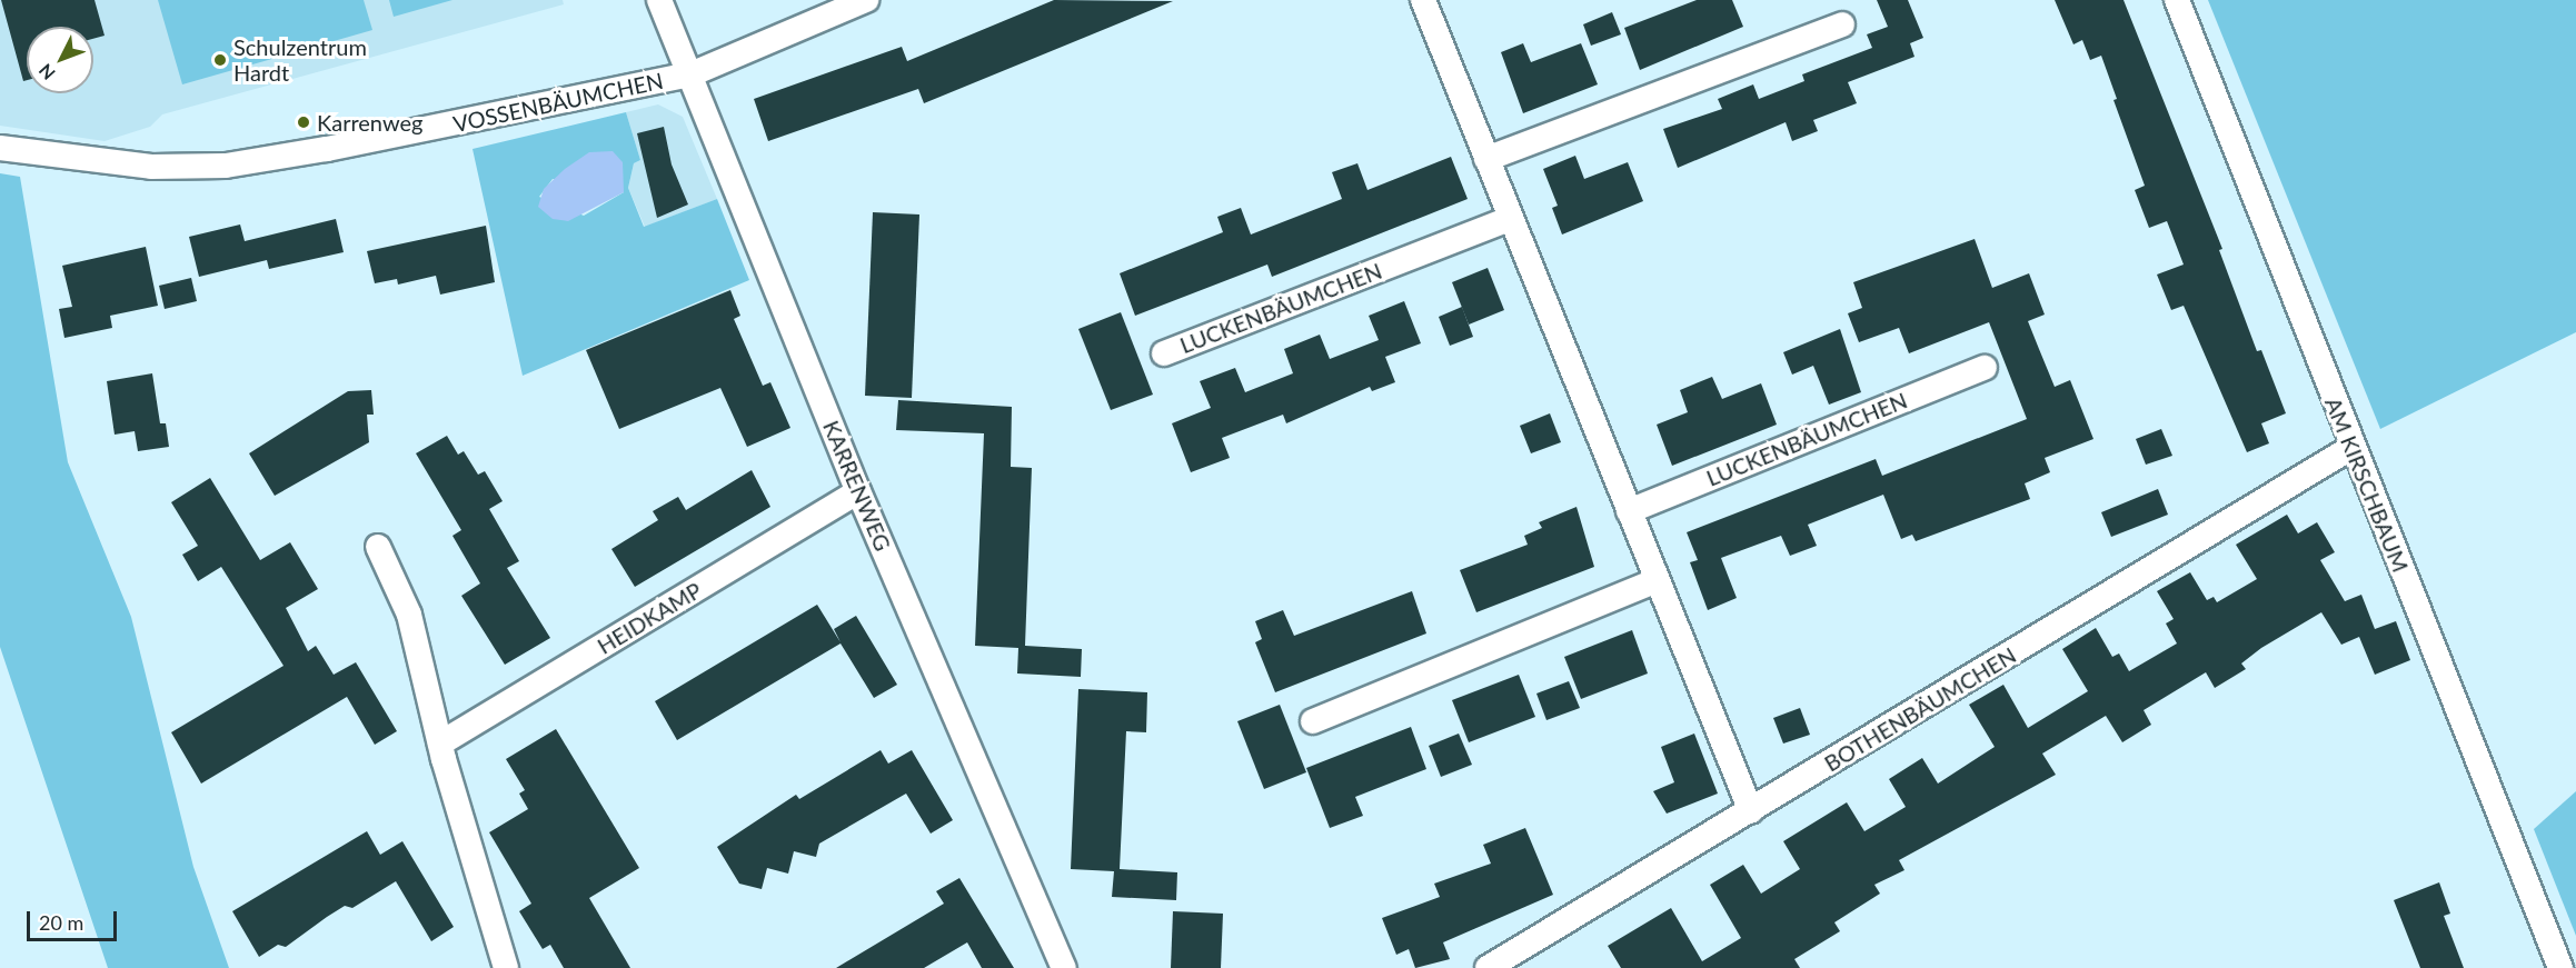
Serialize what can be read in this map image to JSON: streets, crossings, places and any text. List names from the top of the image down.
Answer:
{
  "streets": {
    "street": [
      "VOSSENBÄUMCHEN",
      "LUCKENBÄUMCHEN",
      "AM KIRSCHBAUM",
      "KARRENWEG",
      "HEIDKAMP",
      "BOTHENBÄUMCHEN"
    ]
  },
  "crossings": [
    ["VOSSENBÄUMCHEN", "KARRENWEG"],
    ["AM KIRSCHBAUM", "BOTHENBÄUMCHEN"],
    ["KARRENWEG", "HEIDKAMP"]
  ],
  "places": ["Schulzentrum Hardt", "Karrenweg"],
  "scale_bar": "20 m",
  "north": "bottom left"
}
